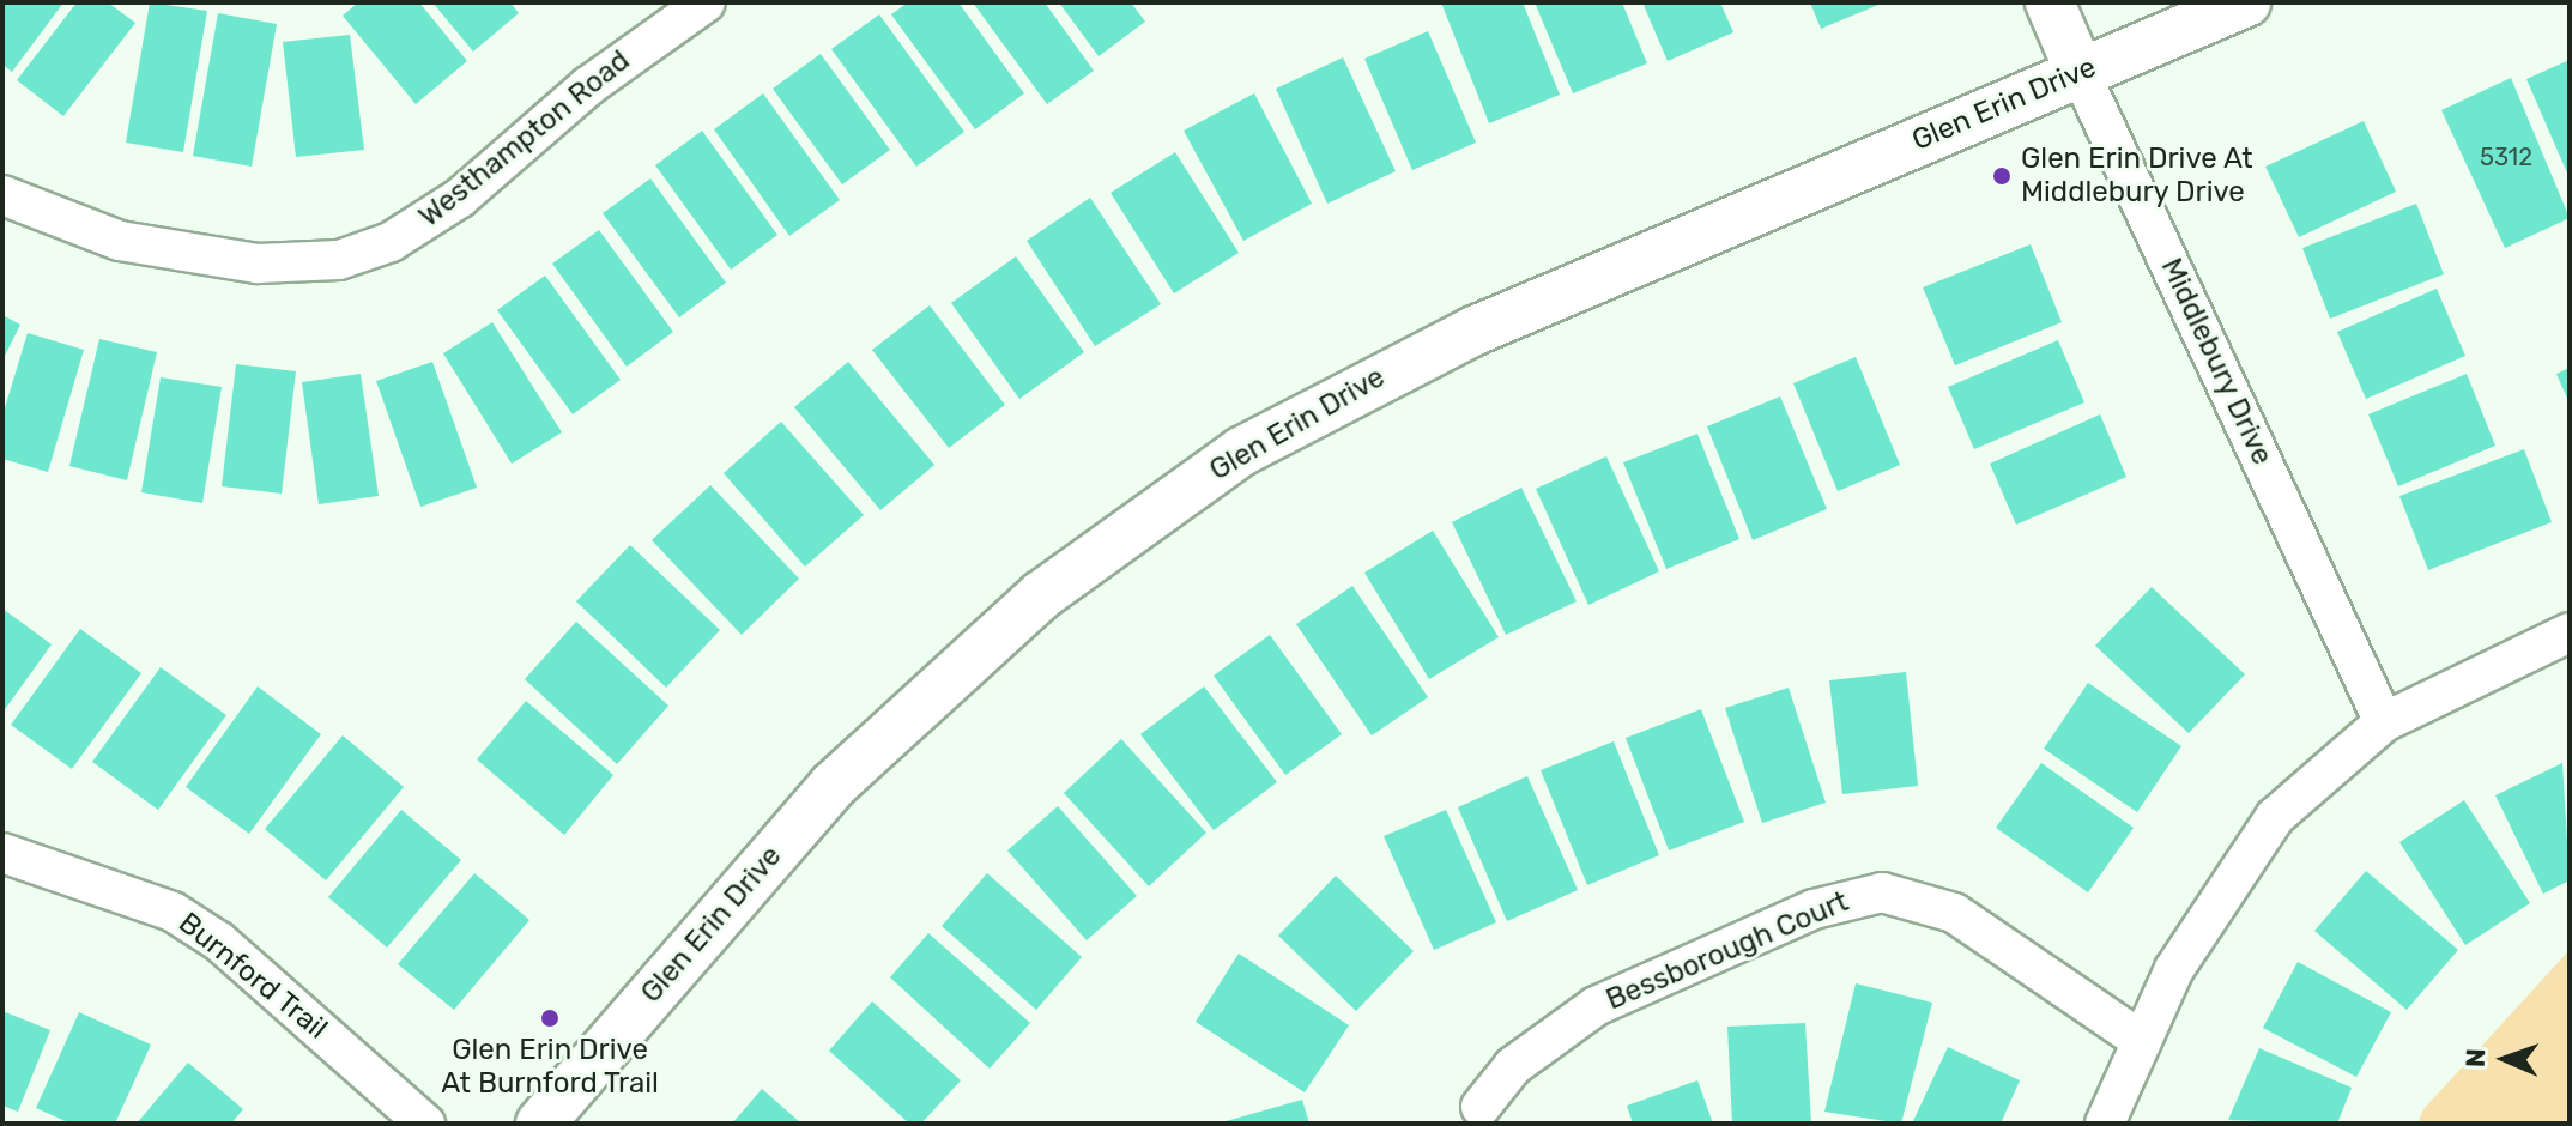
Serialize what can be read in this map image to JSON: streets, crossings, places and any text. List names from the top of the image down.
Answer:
{
  "streets": {
    "street": [
      "Glen Erin Drive",
      "Westhampton Road",
      "Middlebury Drive",
      "Bessborough Court",
      "Burnford Trail"
    ]
  },
  "crossings": [
    ["Glen Erin Drive", "Middlebury Drive"]
  ],
  "places": ["Glen Erin Drive At Middlebury Drive", "Glen Erin Drive At Burnford Trail"],
  "house_numbers": ["5312"],
  "north": "left"
}
